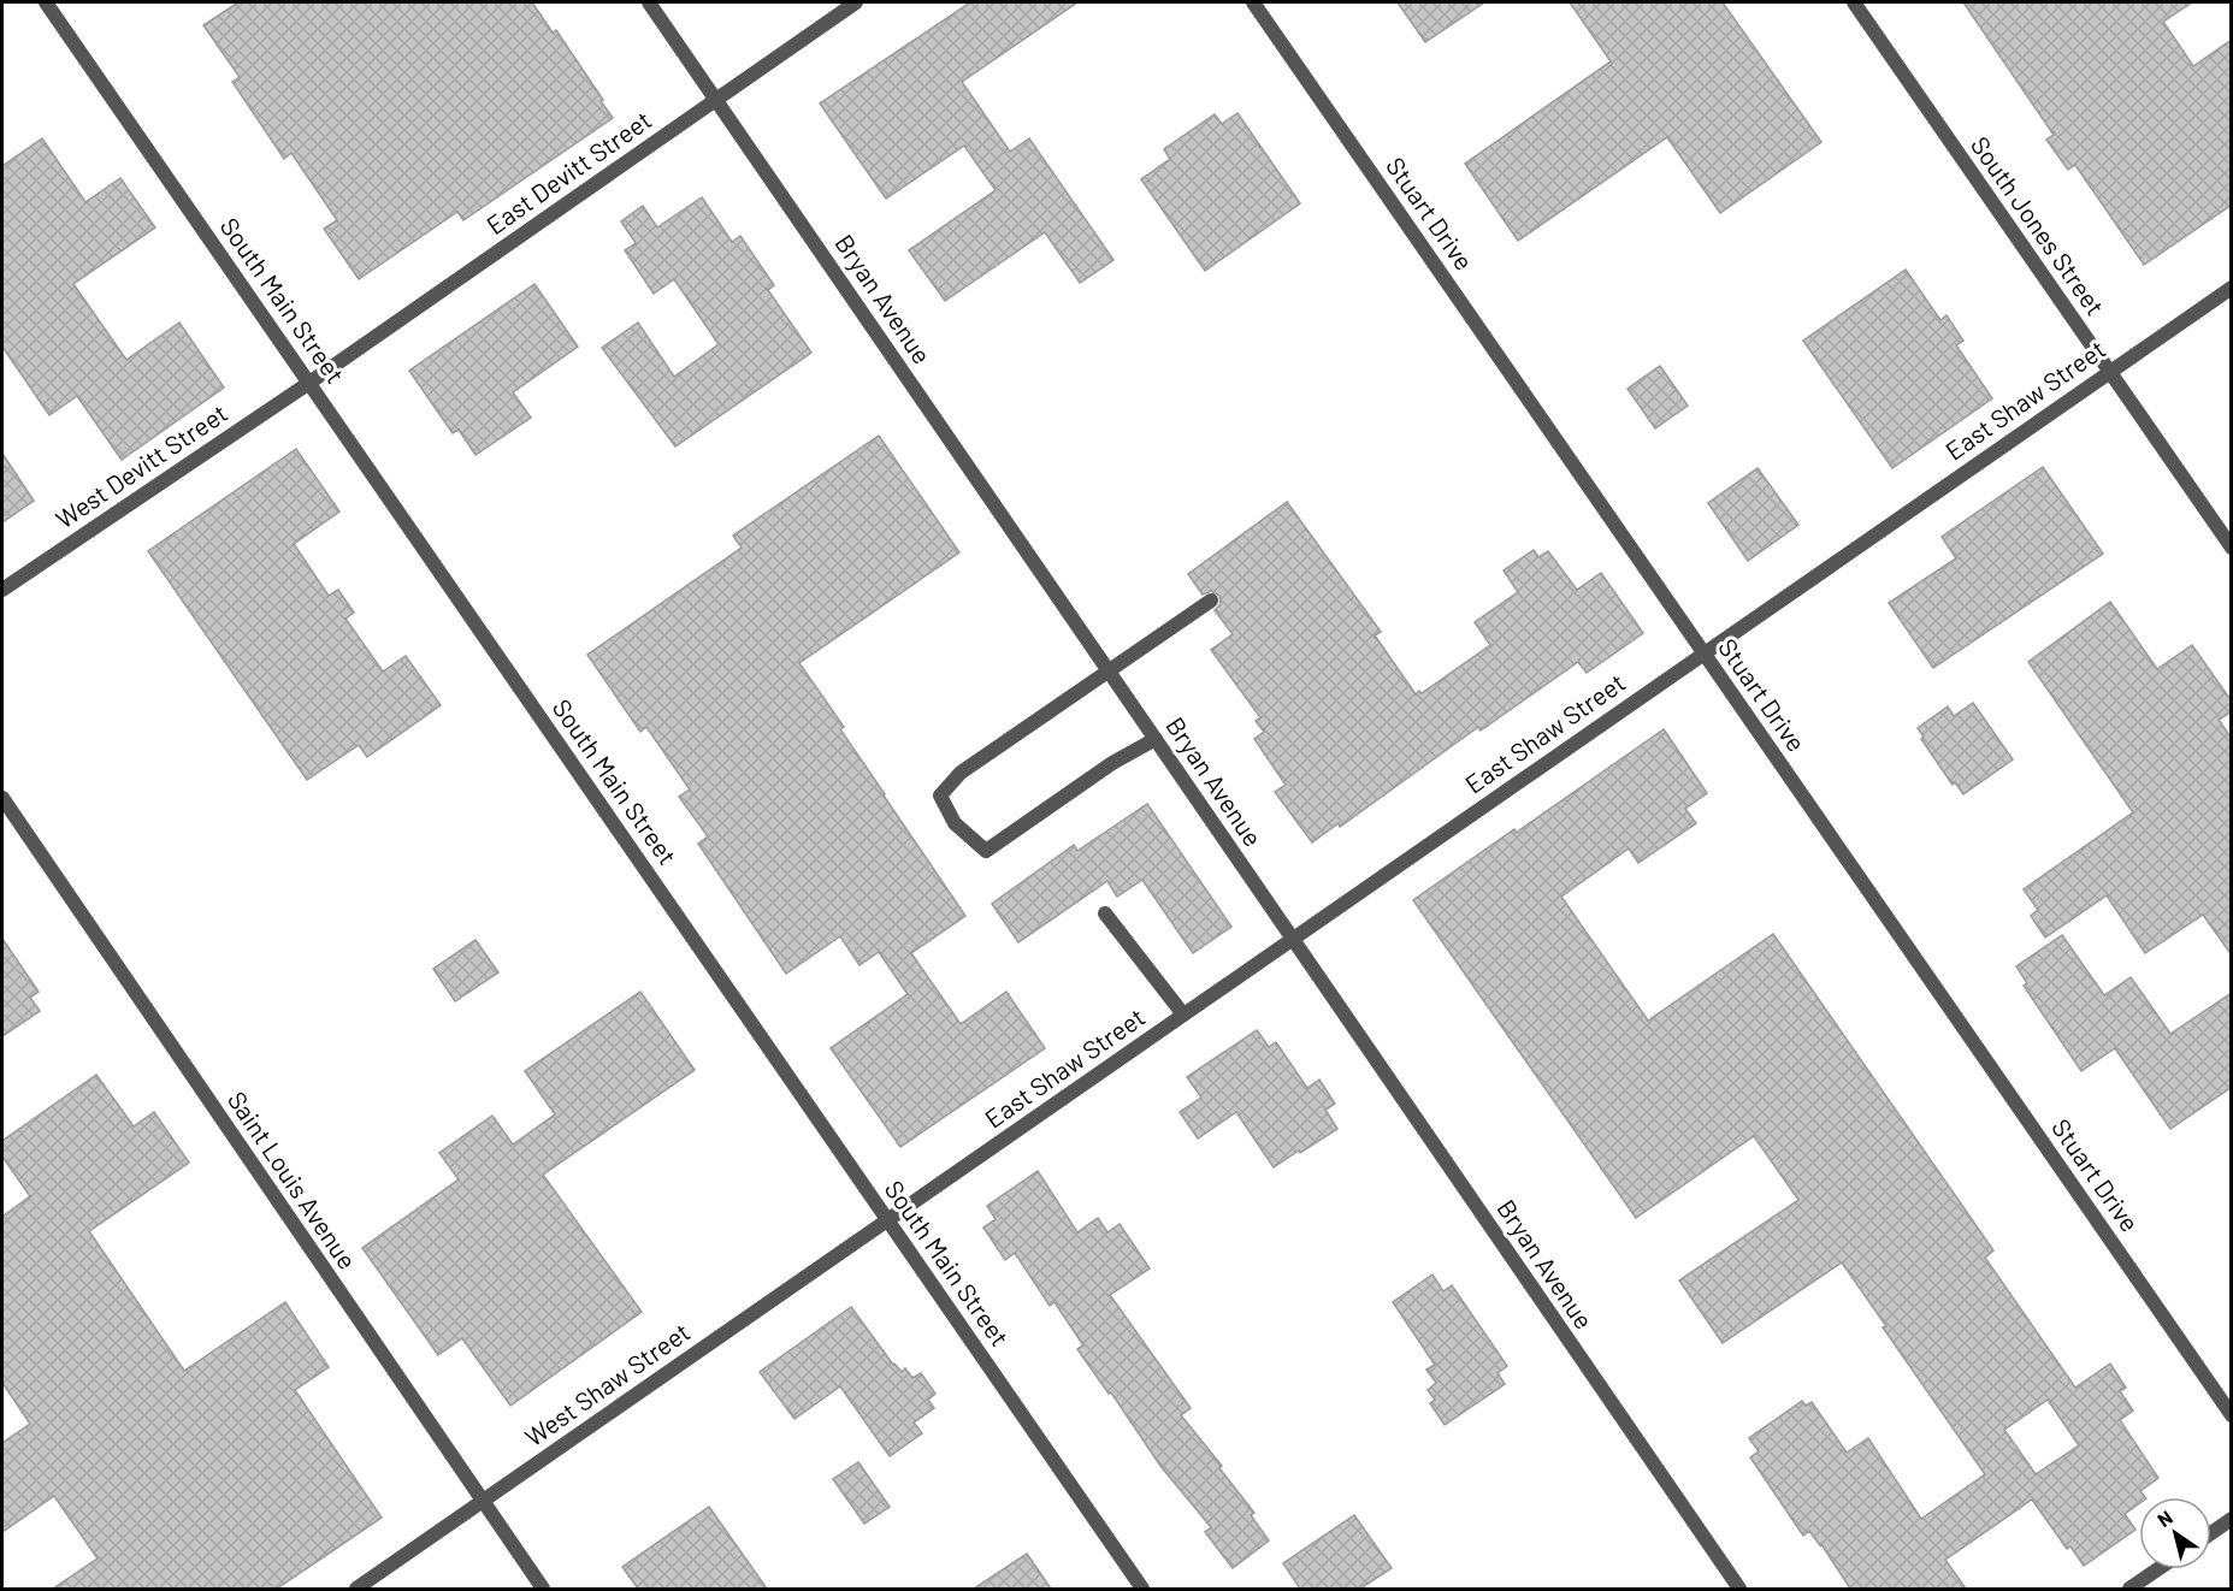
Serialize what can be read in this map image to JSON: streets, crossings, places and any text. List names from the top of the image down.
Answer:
{
  "streets": {
    "street": [
      "East Devitt Street",
      "Stuart Drive",
      "South Jones Street",
      "Bryan Avenue",
      "South Main Street",
      "East Shaw Street",
      "West Devitt Street",
      "Saint Louis Avenue",
      "West Shaw Street"
    ]
  },
  "crossings": [
    ["East Devitt Street", "Bryan Avenue"],
    ["East Devitt Street", "South Main Street"],
    ["East Devitt Street", "West Devitt Street"],
    ["Stuart Drive", "East Shaw Street"],
    ["South Jones Street", "East Shaw Street"],
    ["Bryan Avenue", "East Shaw Street"],
    ["South Main Street", "East Shaw Street"],
    ["South Main Street", "West Devitt Street"],
    ["South Main Street", "West Shaw Street"],
    ["East Shaw Street", "West Shaw Street"],
    ["Saint Louis Avenue", "West Shaw Street"]
  ],
  "north": "top left"
}
